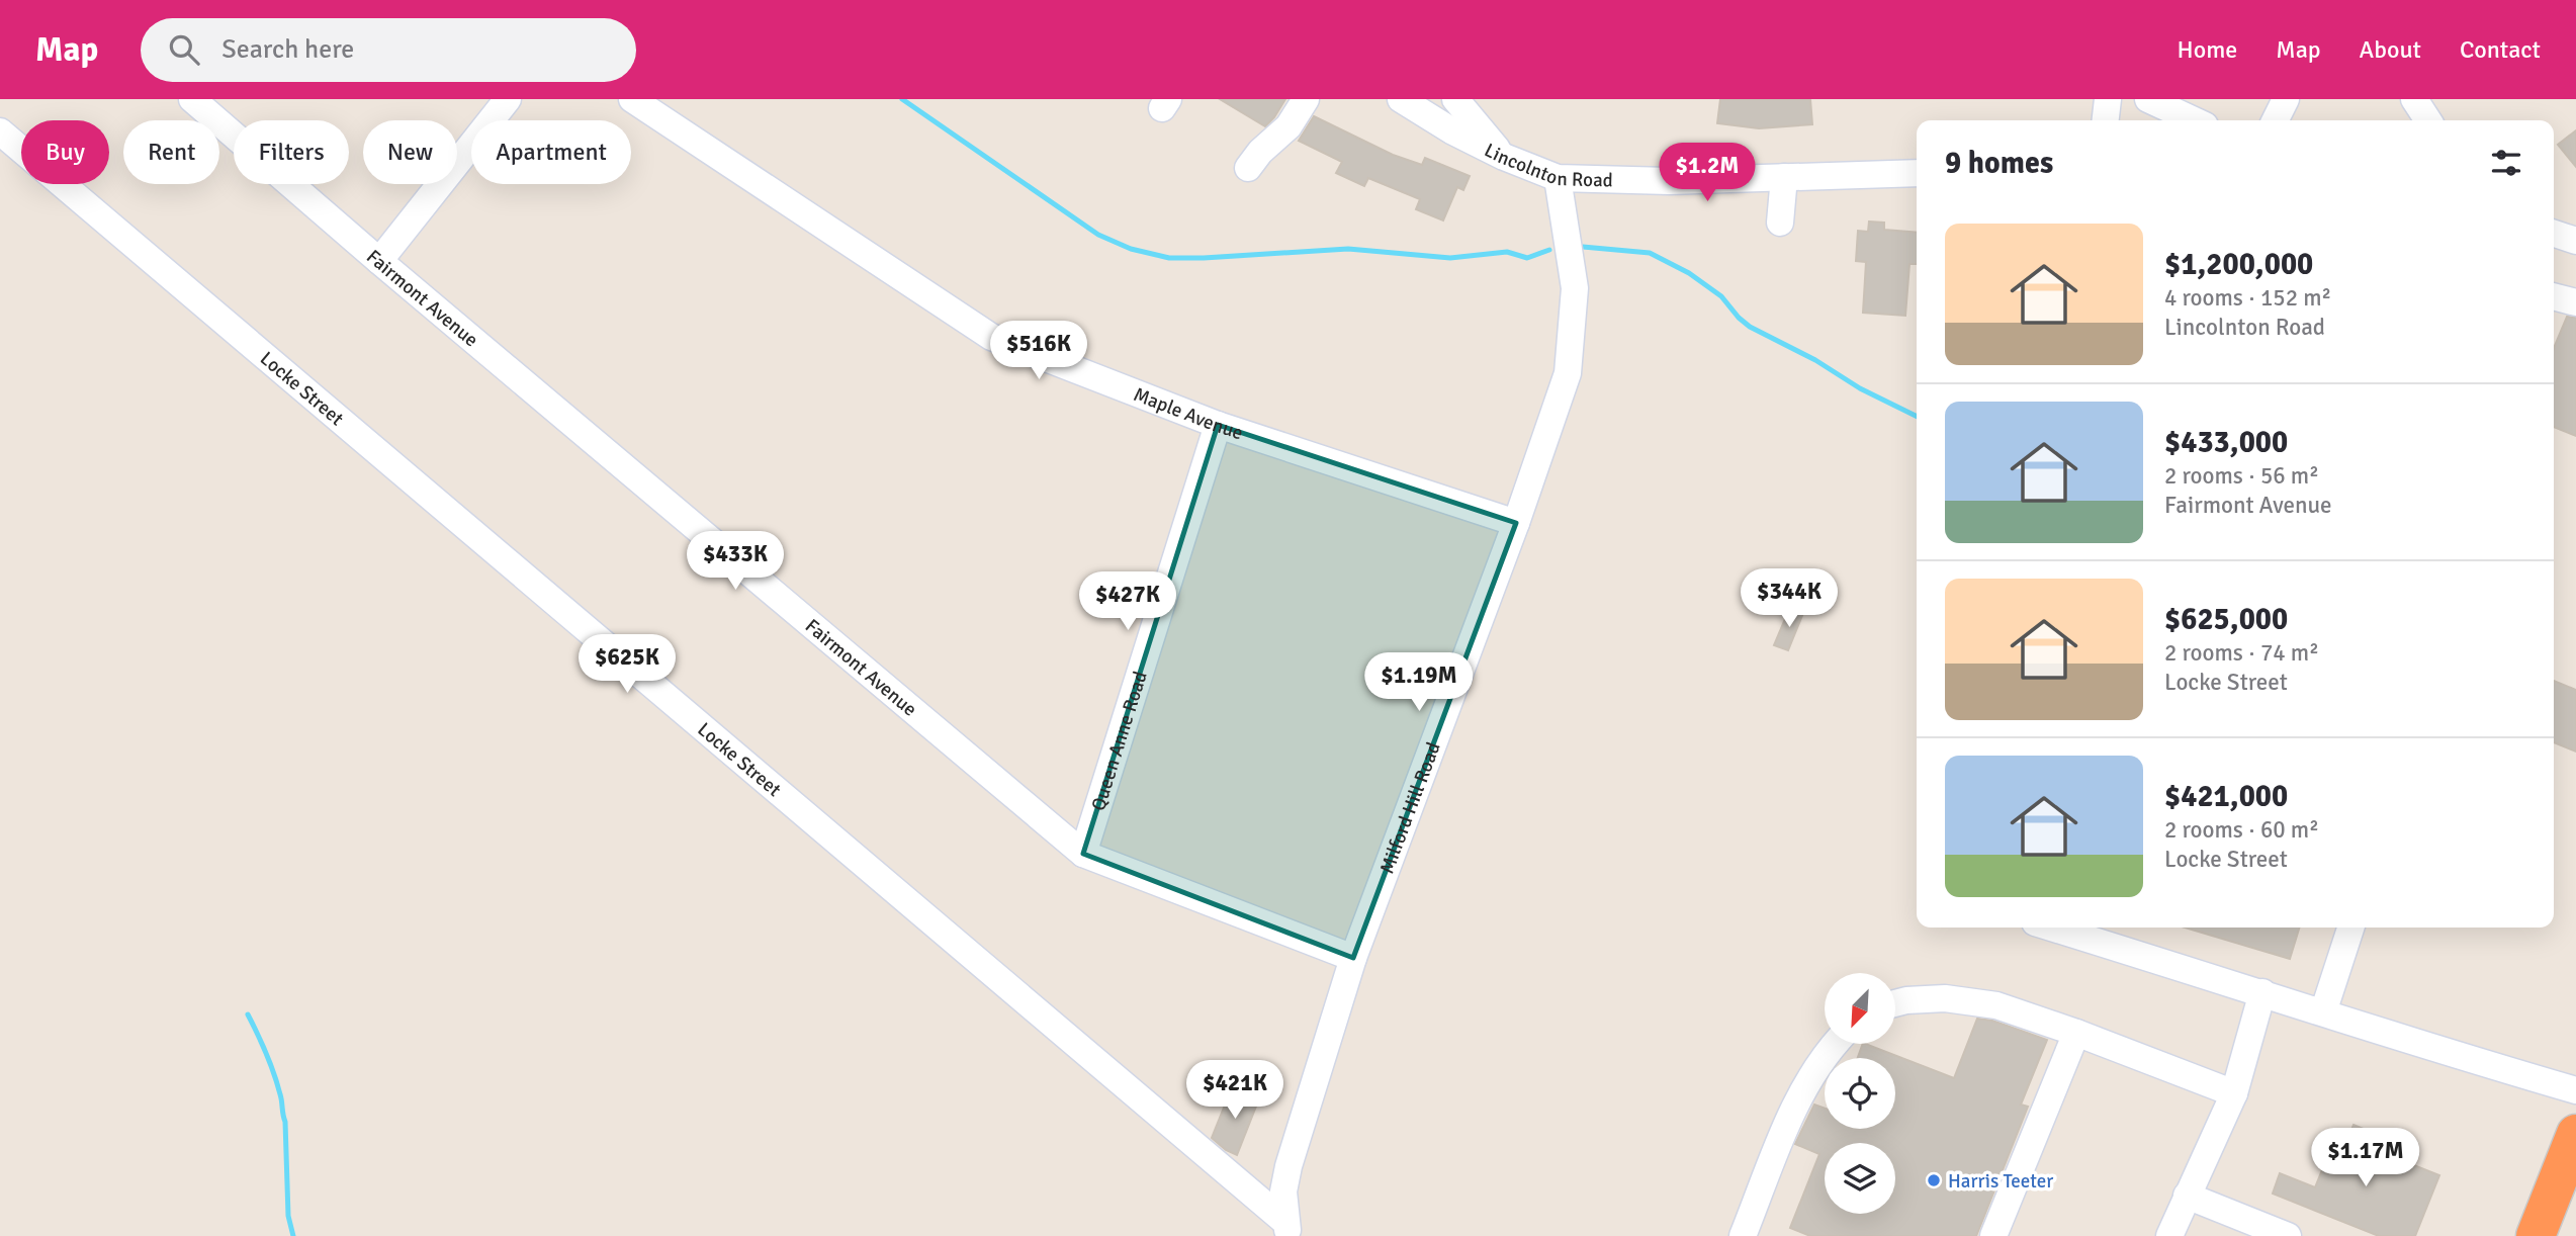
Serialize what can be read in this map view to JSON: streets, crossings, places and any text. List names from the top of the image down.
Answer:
{
  "streets": {
    "street": [
      "Lincolnton Road",
      "Fairmont Avenue",
      "Locke Street",
      "Maple Avenue",
      "Queen Anne Road",
      "Milford Hill Road"
    ]
  },
  "crossings": [
    ["Lincolnton Road", "Milford Hill Road"],
    ["Fairmont Avenue", "Queen Anne Road"],
    ["Fairmont Avenue", "Milford Hill Road"],
    ["Locke Street", "Milford Hill Road"],
    ["Maple Avenue", "Queen Anne Road"],
    ["Maple Avenue", "Milford Hill Road"]
  ],
  "places": ["Harris Teeter"],
  "north": "bottom left",
  "page": {
    "header": "Map",
    "search": "Search here",
    "nav": [
      "Home",
      "Map",
      "About",
      "Contact"
    ],
    "chip": [
      "Buy",
      "Rent",
      "Filters",
      "New",
      "Apartment"
    ],
    "heading": "9 homes",
    "price": [
      "$1.2M",
      "$516K",
      "$433K",
      "$344K",
      "$427K",
      "$625K",
      "$1.19M",
      "$421K",
      "$1.17M"
    ],
    "list": [
      {
        "name": "$1,200,000",
        "note": "4 rooms · 152 m² · Lincolnton Road"
      },
      {
        "name": "$433,000",
        "note": "2 rooms · 56 m² · Fairmont Avenue"
      },
      {
        "name": "$625,000",
        "note": "2 rooms · 74 m² · Locke Street"
      },
      {
        "name": "$421,000",
        "note": "2 rooms · 60 m² · Locke Street"
      }
    ]
  }
}
